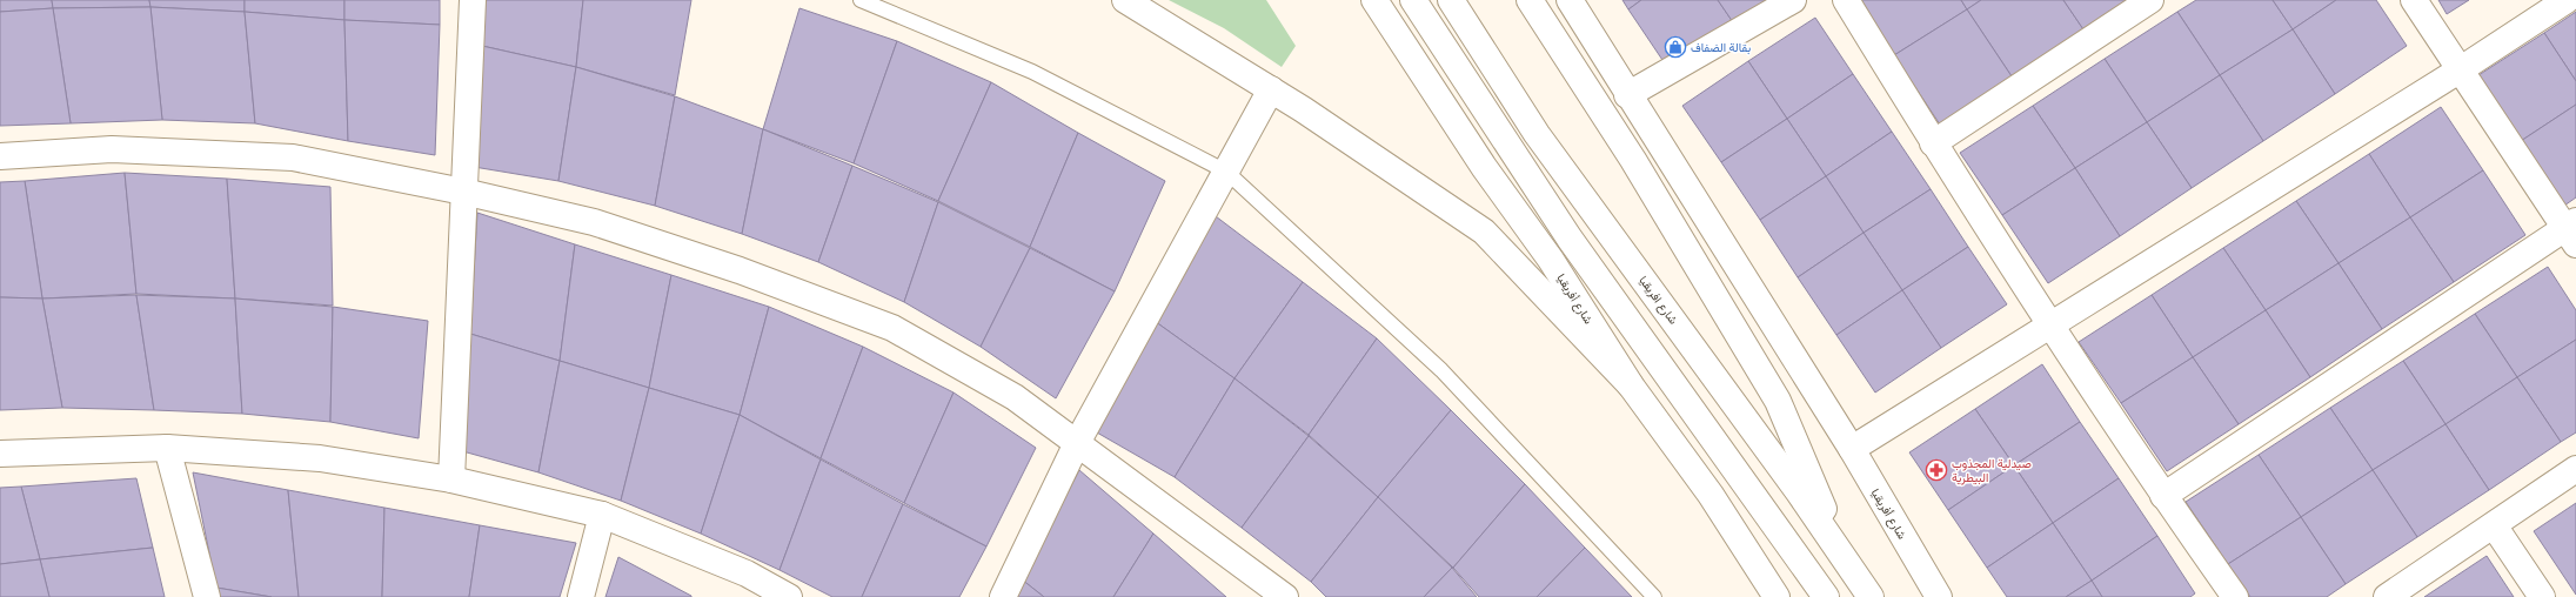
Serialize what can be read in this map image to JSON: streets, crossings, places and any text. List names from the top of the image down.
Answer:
{
  "streets": {
    "main road": ["شارع أفريقيا", "شارع افريقيا"]
  },
  "places": {
    "shop": ["بقالة الضفاف"],
    "pharmacy": ["صيدلية المجذوب البيطرية"]
  }
}
